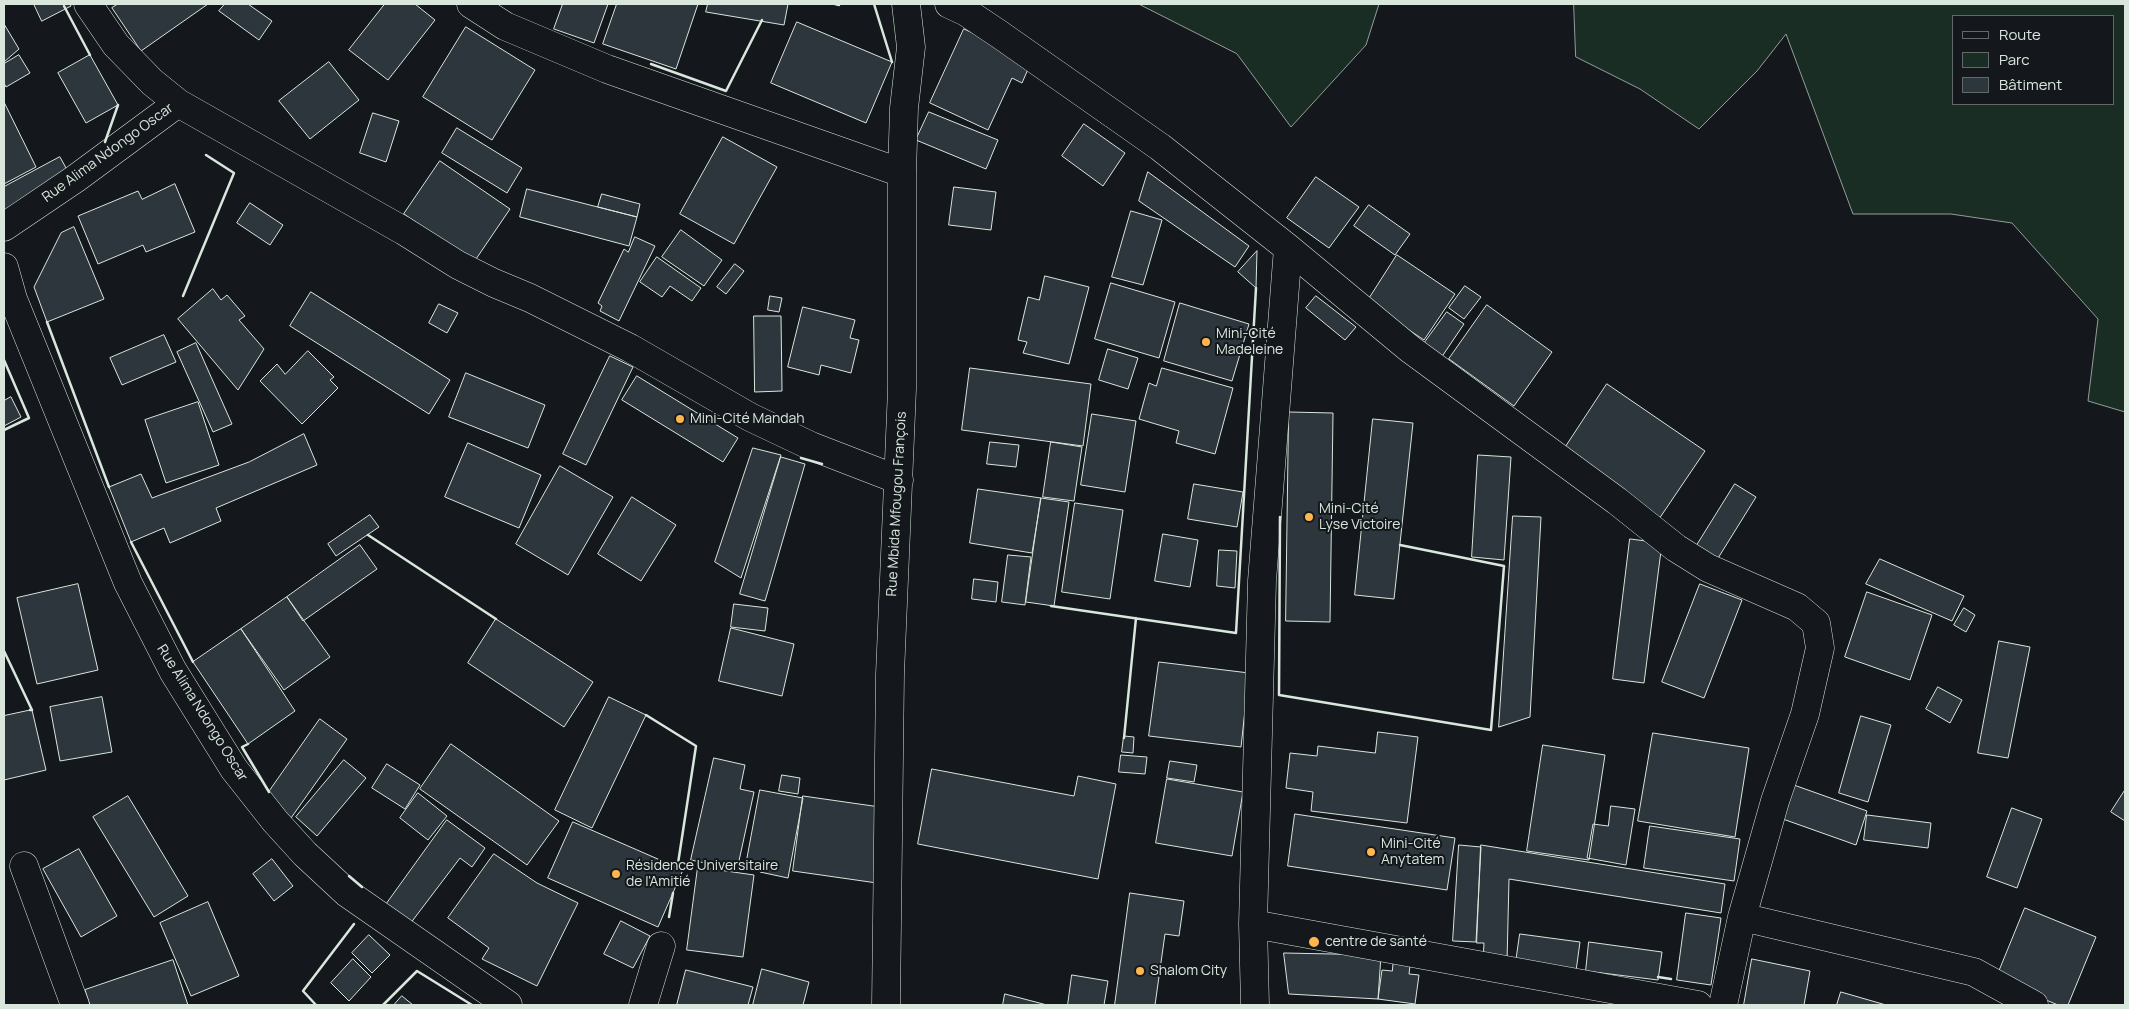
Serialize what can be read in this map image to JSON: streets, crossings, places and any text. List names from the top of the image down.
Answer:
{
  "streets": {
    "street": ["Rue Alima Ndongo Oscar", "Rue Mbida Mfougou François"]
  },
  "places": [
    "Mini-Cité Madeleine",
    "Mini-Cité Mandah",
    "Mini-Cité Lyse Victoire",
    "Mini-Cité Anytatem",
    "Résidence Universitaire de l'Amitié",
    "centre de santé",
    "Shalom City"
  ],
  "legend": ["Route", "Parc", "Bâtiment"]
}
